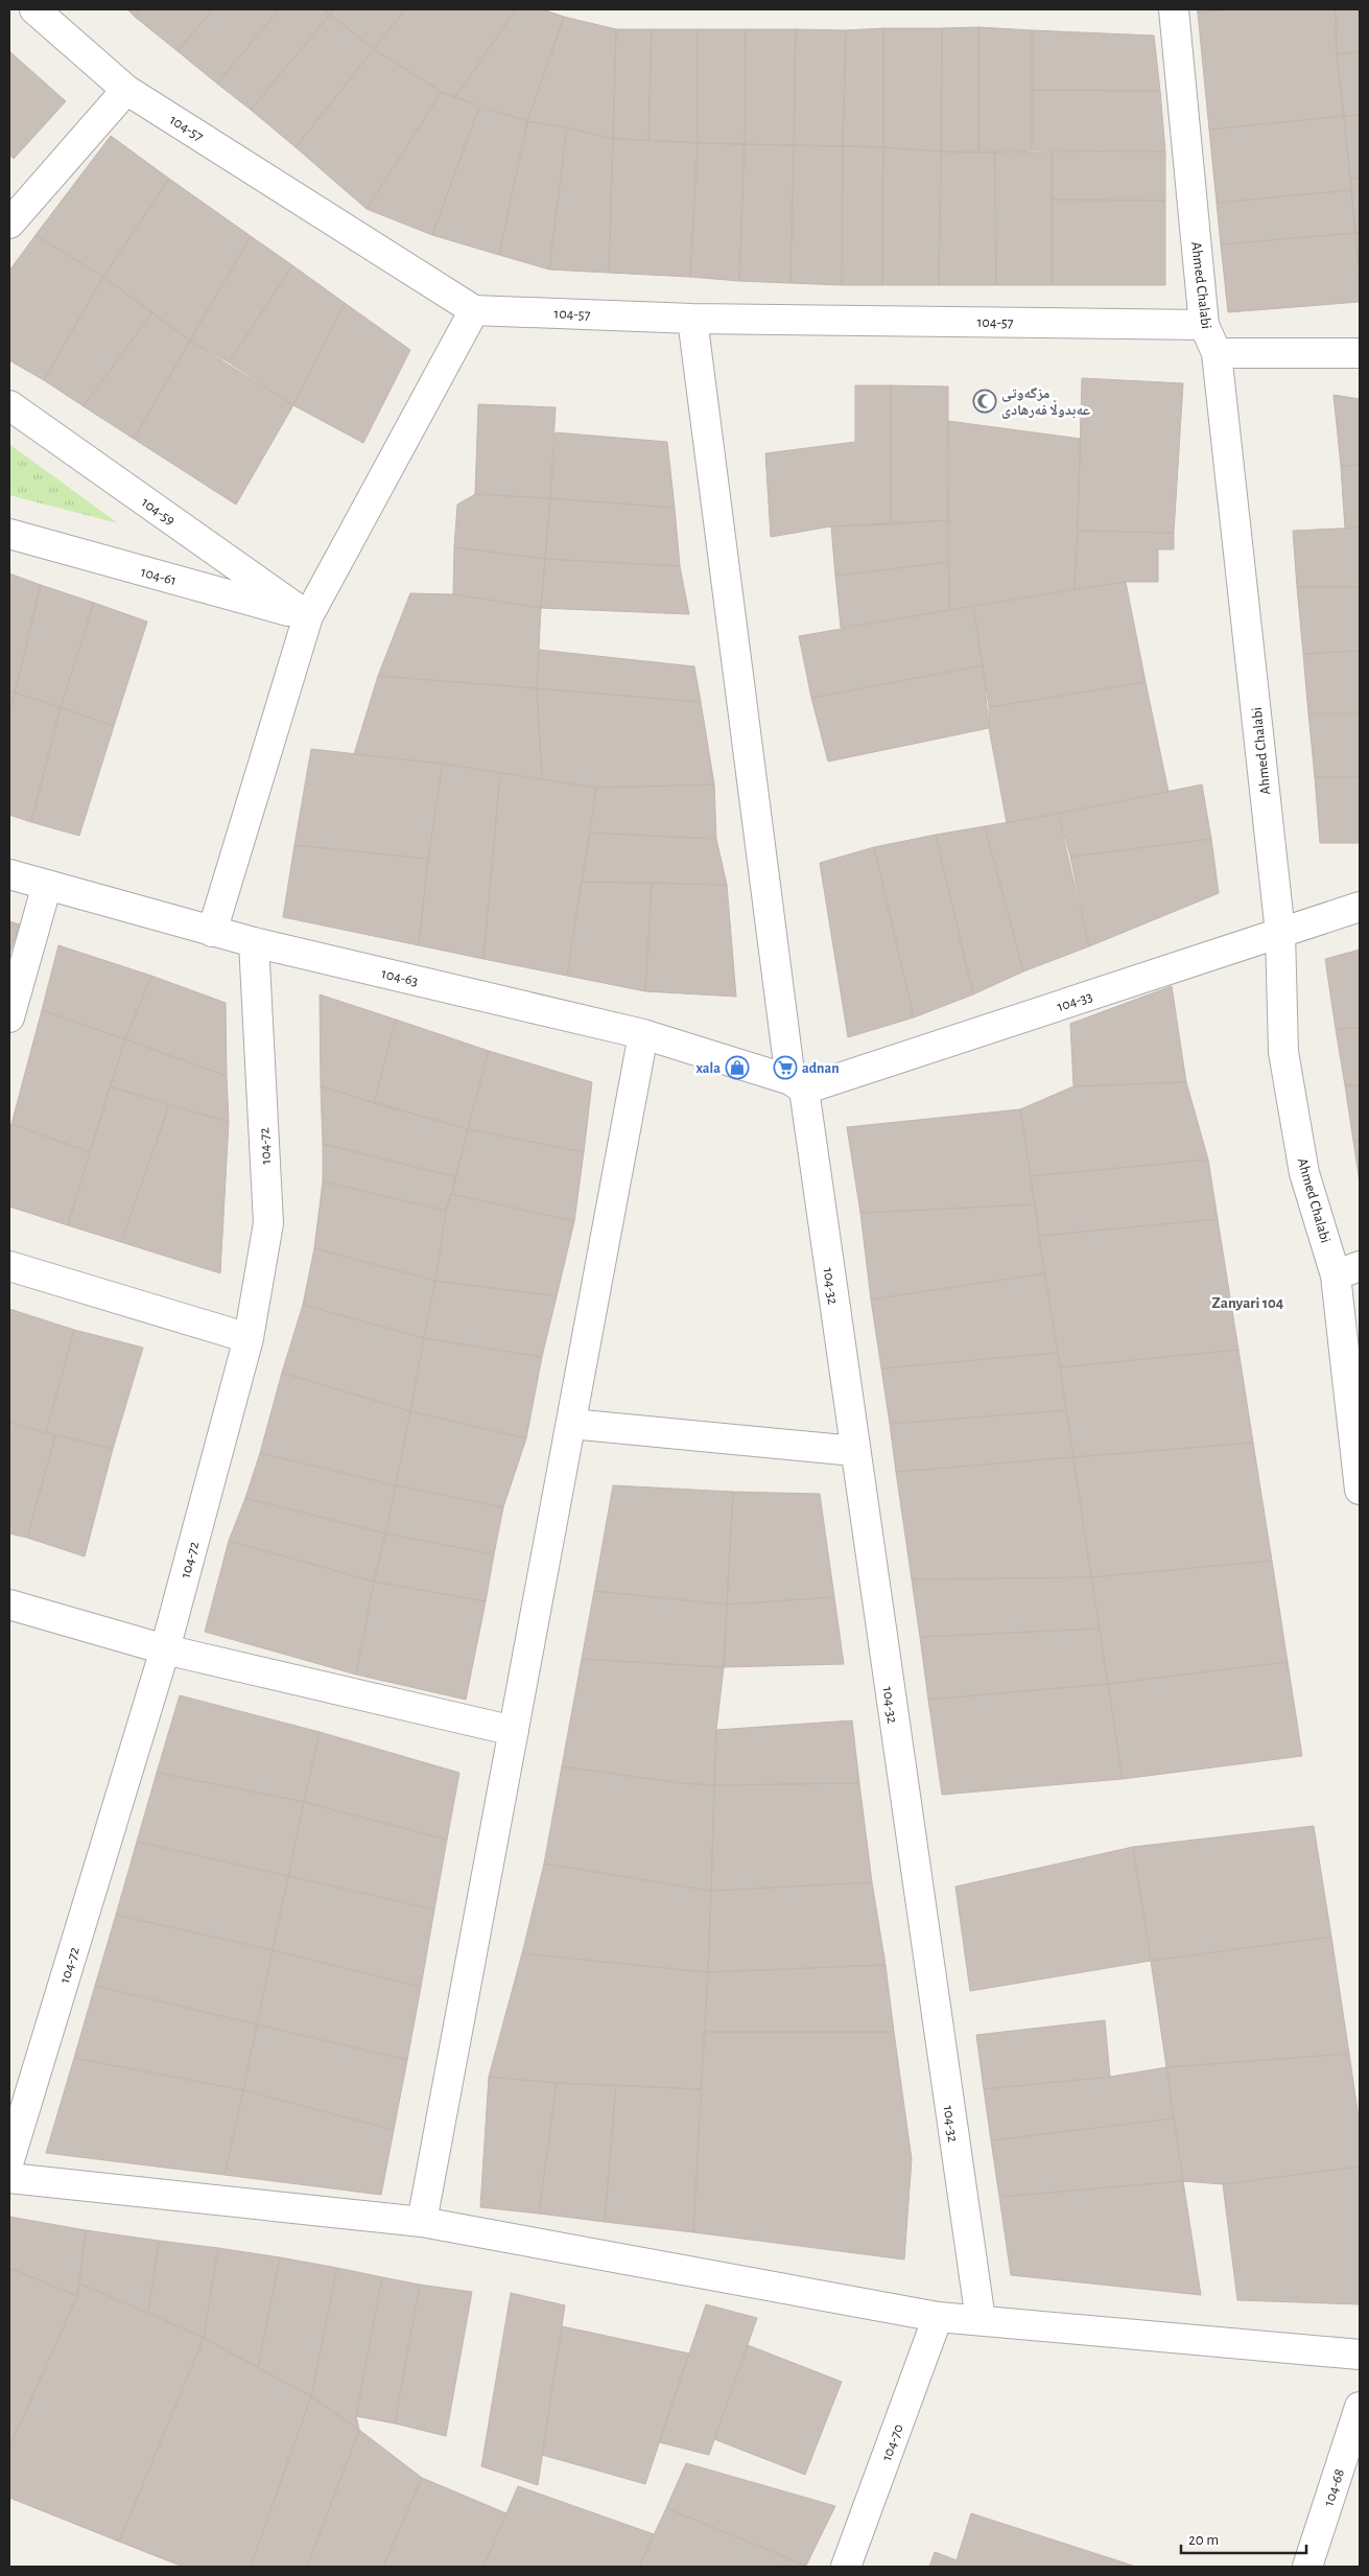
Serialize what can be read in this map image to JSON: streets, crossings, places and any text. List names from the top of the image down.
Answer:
{
  "streets": {
    "street": [
      "104-57",
      "Ahmed Chalabi",
      "104-59",
      "104-61",
      "104-63",
      "104-33",
      "104-72",
      "104-32",
      "104-70",
      "104-68"
    ]
  },
  "crossings": [
    ["104-57", "Ahmed Chalabi"],
    ["104-57", "104-32"],
    ["Ahmed Chalabi", "104-33"],
    ["104-59", "104-61"],
    ["104-63", "104-33"],
    ["104-63", "104-72"],
    ["104-63", "104-32"],
    ["104-33", "104-32"]
  ],
  "districts": ["Zanyari 104"],
  "places": {
    "mosque": ["مزگەوتی عەبدوڵا فەرهادی"],
    "shop": ["xala"],
    "supermarket": ["adnan"]
  },
  "scale_bar": "20 m"
}
